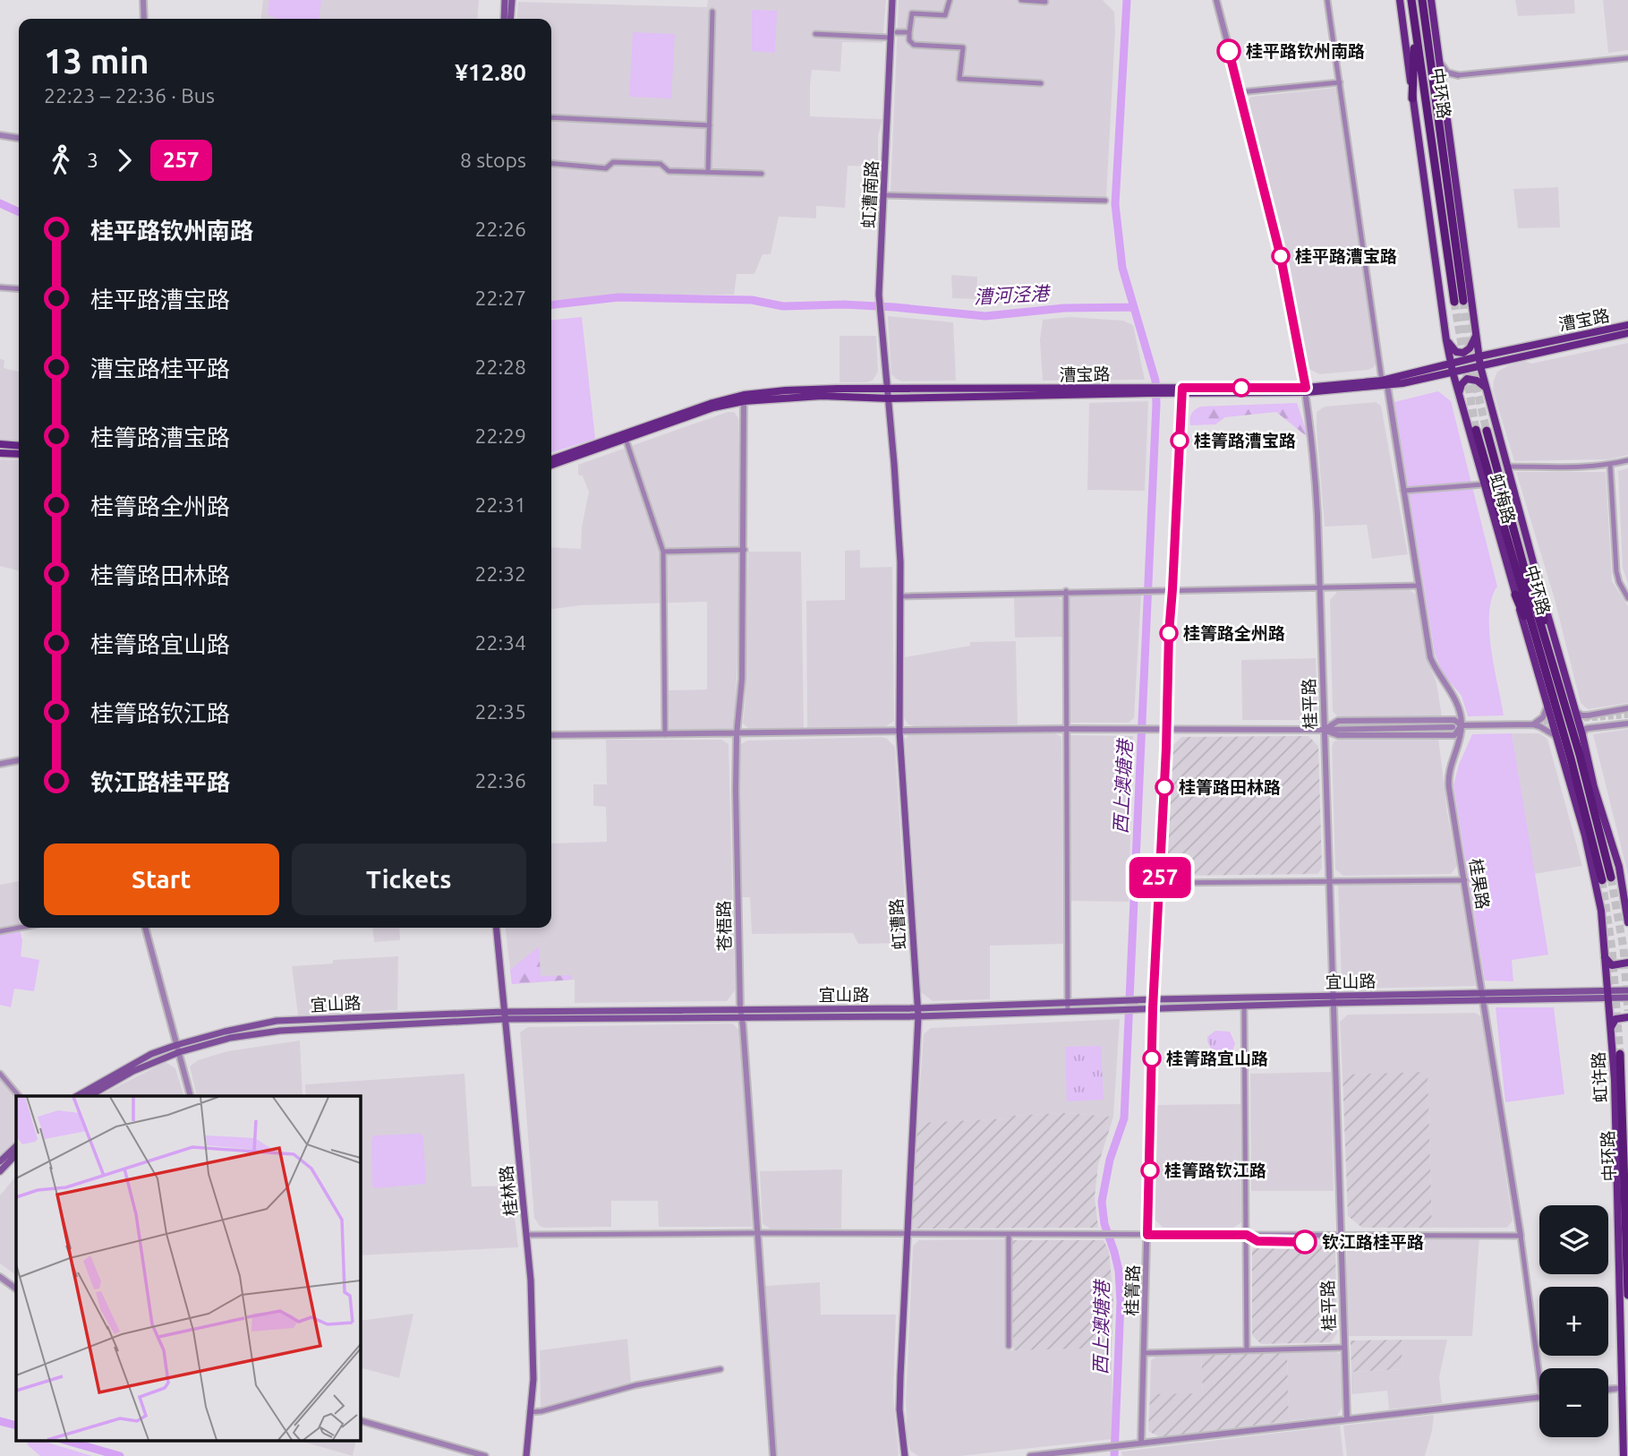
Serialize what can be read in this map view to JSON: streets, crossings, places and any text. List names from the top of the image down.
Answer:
{
  "streets": {
    "highway": ["中环路"],
    "main road": [
      "虹漕南路",
      "漕宝路",
      "虹梅路",
      "虹漕路",
      "宜山路",
      "虹许路",
      "桂林路"
    ],
    "street": [
      "桂平路",
      "桂果路",
      "苍梧路",
      "桂箐路"
    ]
  },
  "crossings": [
    ["虹漕南路", "漕宝路"],
    ["虹漕南路", "虹漕路"],
    ["漕宝路", "虹梅路"],
    ["漕宝路", "桂平路"],
    ["漕宝路", "虹漕路"],
    ["漕宝路", "苍梧路"],
    ["漕宝路", "桂箐路"],
    ["虹梅路", "宜山路"],
    ["虹梅路", "虹许路"],
    ["桂平路", "宜山路"],
    ["桂果路", "宜山路"],
    ["虹漕路", "宜山路"],
    ["苍梧路", "宜山路"],
    ["宜山路", "虹许路"],
    ["宜山路", "桂林路"],
    ["宜山路", "桂箐路"]
  ],
  "water": ["漕河泾港", "西上澳塘港"],
  "places": [
    "桂平路钦州南路",
    "桂平路漕宝路",
    "桂箐路漕宝路",
    "桂箐路全州路",
    "桂箐路田林路",
    "桂箐路宜山路",
    "桂箐路钦江路",
    "钦江路桂平路"
  ],
  "lines": ["bus line 257"],
  "page": {
    "on_map": "257",
    "heading": ["13 min", "22:23 – 22:36 · Bus", "¥12.80"],
    "legs": ["3", "257", "8 stops"],
    "list": [
      {
        "name": "桂平路钦州南路",
        "value": "22:26"
      },
      {
        "name": "桂平路漕宝路",
        "value": "22:27"
      },
      {
        "name": "漕宝路桂平路",
        "value": "22:28"
      },
      {
        "name": "桂箐路漕宝路",
        "value": "22:29"
      },
      {
        "name": "桂箐路全州路",
        "value": "22:31"
      },
      {
        "name": "桂箐路田林路",
        "value": "22:32"
      },
      {
        "name": "桂箐路宜山路",
        "value": "22:34"
      },
      {
        "name": "桂箐路钦江路",
        "value": "22:35"
      },
      {
        "name": "钦江路桂平路",
        "value": "22:36"
      }
    ],
    "buttons": ["Start", "Tickets"],
    "map_buttons": ["+", "−"]
  }
}
